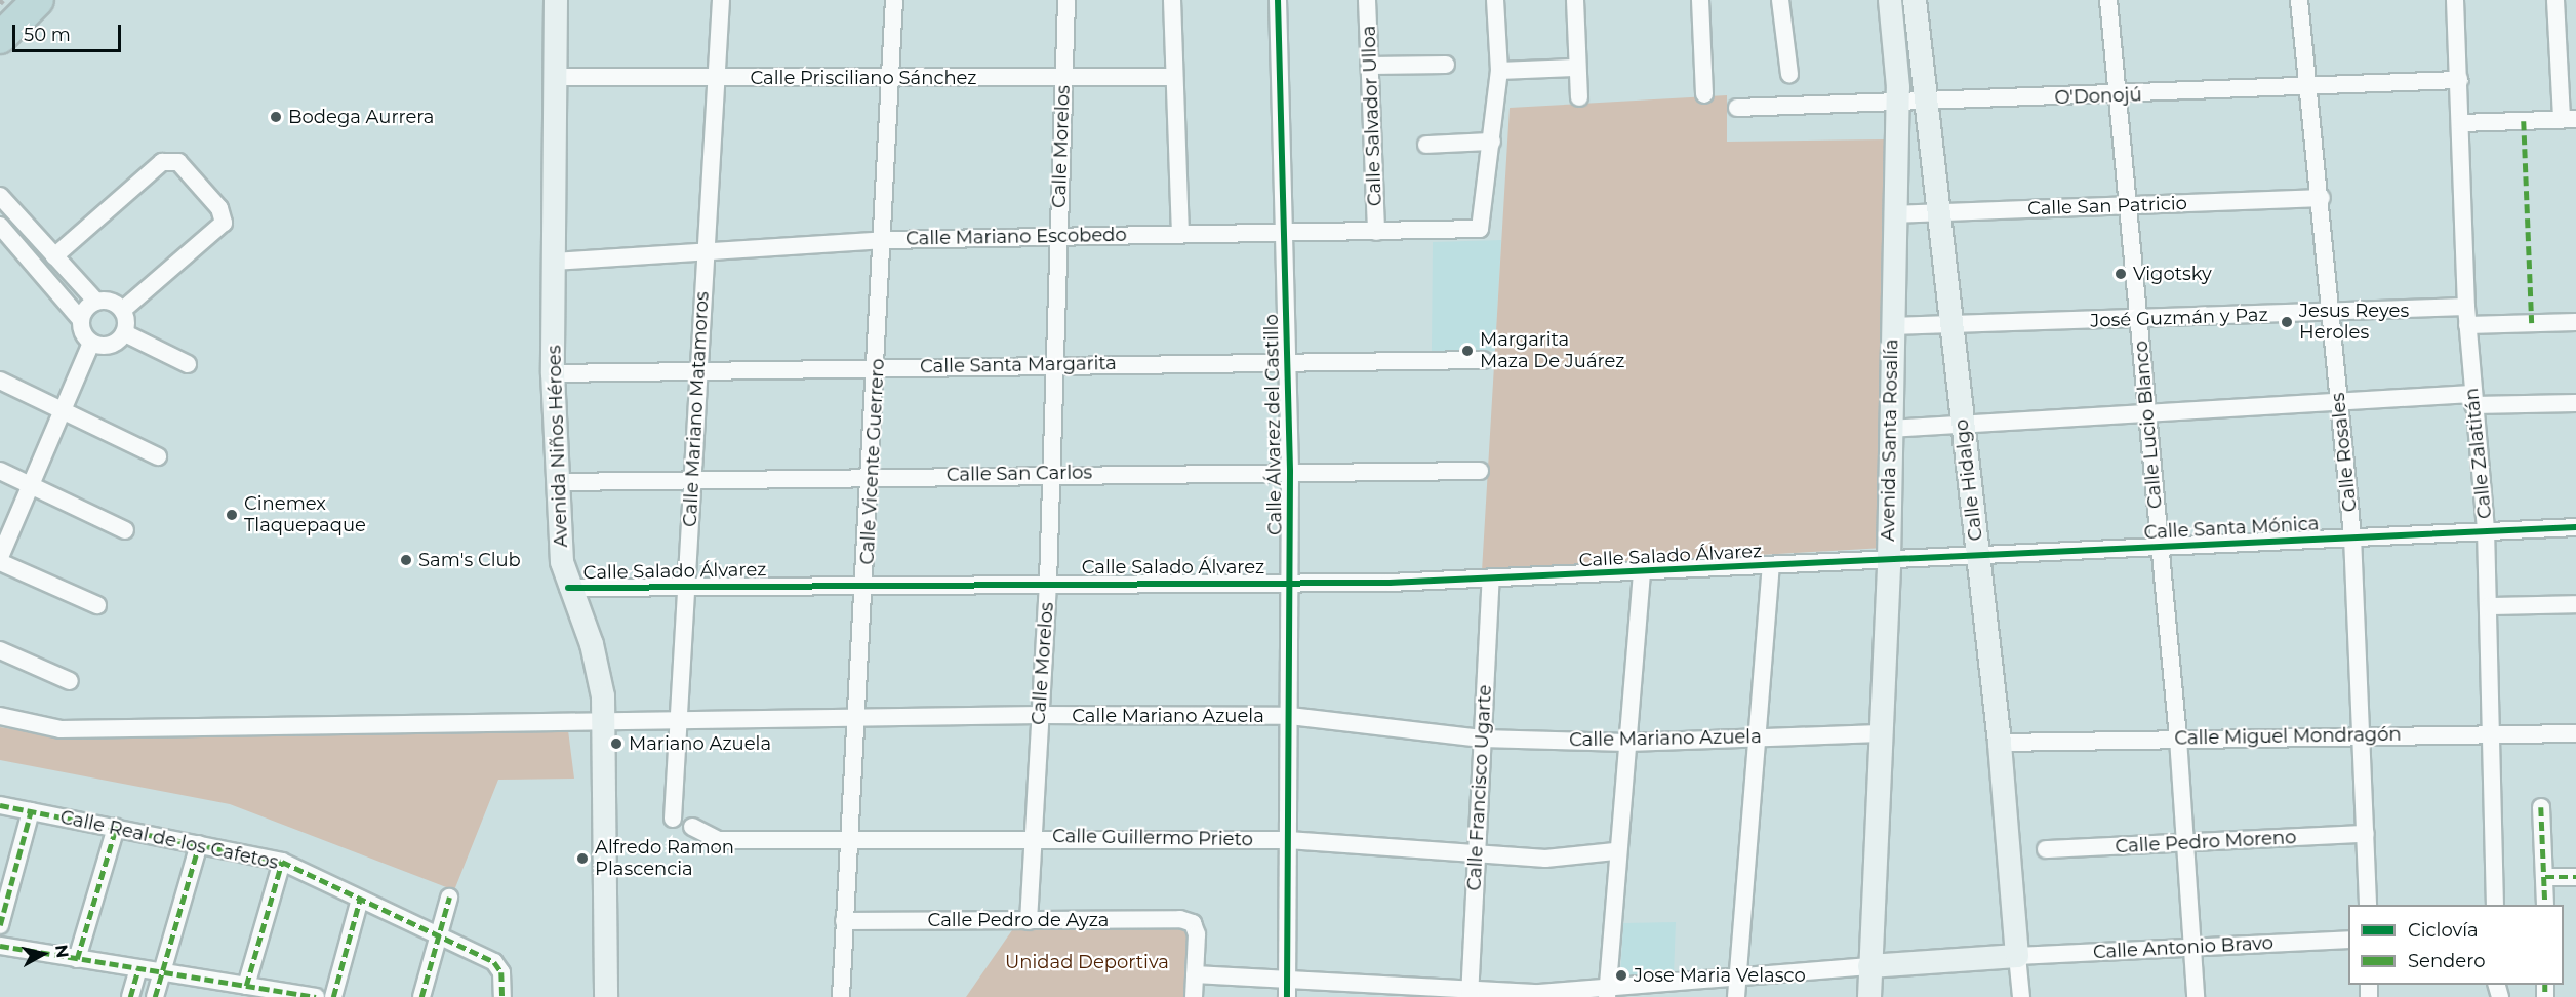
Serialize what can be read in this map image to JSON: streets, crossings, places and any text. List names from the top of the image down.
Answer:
{
  "streets": {
    "street": [
      "Calle Prisciliano Sánchez",
      "O'Donojú",
      "Calle Salvador Ulloa",
      "Calle Morelos",
      "Calle San Patricio",
      "Calle Mariano Escobedo",
      "José Guzmán y Paz",
      "Calle Santa Margarita",
      "Calle Mariano Matamoros",
      "Calle Álvarez del Castillo",
      "Calle Lucio Blanco",
      "Avenida Santa Rosalía",
      "Avenida Niños Héroes",
      "Calle Rosales",
      "Calle Zalatitán",
      "Calle Vicente Guerrero",
      "Calle San Carlos",
      "Calle Hidalgo",
      "Calle Santa Mónica",
      "Calle Salado Álvarez",
      "Calle Mariano Azuela",
      "Calle Miguel Mondragón",
      "Calle Francisco Ugarte",
      "Calle Guillermo Prieto",
      "Calle Real de los Cafetos",
      "Calle Pedro Moreno",
      "Calle Pedro de Ayza",
      "Calle Antonio Bravo"
    ]
  },
  "crossings": [
    ["Calle Prisciliano Sánchez", "Calle Morelos"],
    ["Calle Prisciliano Sánchez", "Calle Mariano Matamoros"],
    ["Calle Prisciliano Sánchez", "Avenida Niños Héroes"],
    ["Calle Prisciliano Sánchez", "Calle Vicente Guerrero"],
    ["O'Donojú", "Calle Lucio Blanco"],
    ["O'Donojú", "Avenida Santa Rosalía"],
    ["O'Donojú", "Calle Rosales"],
    ["O'Donojú", "Calle Zalatitán"],
    ["O'Donojú", "Calle Hidalgo"],
    ["Calle Salvador Ulloa", "Calle Mariano Escobedo"],
    ["Calle Morelos", "Calle Mariano Escobedo"],
    ["Calle Morelos", "Calle Santa Margarita"],
    ["Calle Morelos", "Calle San Carlos"],
    ["Calle Morelos", "Calle Salado Álvarez"],
    ["Calle Morelos", "Calle Mariano Azuela"],
    ["Calle Morelos", "Calle Guillermo Prieto"],
    ["Calle Morelos", "Calle Pedro de Ayza"],
    ["Calle San Patricio", "Calle Lucio Blanco"],
    ["Calle San Patricio", "Avenida Santa Rosalía"],
    ["Calle San Patricio", "Calle Rosales"],
    ["Calle San Patricio", "Calle Hidalgo"],
    ["Calle Mariano Escobedo", "Calle Mariano Matamoros"],
    ["Calle Mariano Escobedo", "Calle Álvarez del Castillo"],
    ["Calle Mariano Escobedo", "Avenida Niños Héroes"],
    ["Calle Mariano Escobedo", "Calle Vicente Guerrero"],
    ["José Guzmán y Paz", "Calle Lucio Blanco"],
    ["José Guzmán y Paz", "Avenida Santa Rosalía"],
    ["José Guzmán y Paz", "Calle Rosales"],
    ["José Guzmán y Paz", "Calle Zalatitán"],
    ["José Guzmán y Paz", "Calle Hidalgo"],
    ["Calle Santa Margarita", "Calle Mariano Matamoros"],
    ["Calle Santa Margarita", "Calle Álvarez del Castillo"],
    ["Calle Santa Margarita", "Avenida Niños Héroes"],
    ["Calle Santa Margarita", "Calle Vicente Guerrero"],
    ["Calle Mariano Matamoros", "Calle San Carlos"],
    ["Calle Mariano Matamoros", "Calle Salado Álvarez"],
    ["Calle Mariano Matamoros", "Calle Mariano Azuela"],
    ["Calle Álvarez del Castillo", "Calle San Carlos"],
    ["Calle Álvarez del Castillo", "Calle Salado Álvarez"],
    ["Calle Álvarez del Castillo", "Calle Mariano Azuela"],
    ["Calle Álvarez del Castillo", "Calle Guillermo Prieto"],
    ["Calle Lucio Blanco", "Calle Santa Mónica"],
    ["Calle Lucio Blanco", "Calle Miguel Mondragón"],
    ["Calle Lucio Blanco", "Calle Pedro Moreno"],
    ["Calle Lucio Blanco", "Calle Antonio Bravo"],
    ["Avenida Santa Rosalía", "Calle Santa Mónica"],
    ["Avenida Santa Rosalía", "Calle Salado Álvarez"],
    ["Avenida Santa Rosalía", "Calle Mariano Azuela"],
    ["Avenida Niños Héroes", "Calle San Carlos"],
    ["Avenida Niños Héroes", "Calle Salado Álvarez"],
    ["Avenida Niños Héroes", "Calle Mariano Azuela"],
    ["Calle Rosales", "Calle Santa Mónica"],
    ["Calle Rosales", "Calle Miguel Mondragón"],
    ["Calle Rosales", "Calle Pedro Moreno"],
    ["Calle Zalatitán", "Calle Santa Mónica"],
    ["Calle Zalatitán", "Calle Miguel Mondragón"],
    ["Calle Vicente Guerrero", "Calle San Carlos"],
    ["Calle Vicente Guerrero", "Calle Salado Álvarez"],
    ["Calle Vicente Guerrero", "Calle Mariano Azuela"],
    ["Calle Vicente Guerrero", "Calle Guillermo Prieto"],
    ["Calle Vicente Guerrero", "Calle Pedro de Ayza"],
    ["Calle Hidalgo", "Calle Santa Mónica"],
    ["Calle Hidalgo", "Calle Miguel Mondragón"],
    ["Calle Hidalgo", "Calle Antonio Bravo"],
    ["Calle Santa Mónica", "Calle Salado Álvarez"],
    ["Calle Salado Álvarez", "Calle Francisco Ugarte"],
    ["Calle Mariano Azuela", "Calle Francisco Ugarte"],
    ["Calle Francisco Ugarte", "Calle Guillermo Prieto"]
  ],
  "parks": ["Unidad Deportiva"],
  "places": [
    "Bodega Aurrera",
    "Vigotsky",
    "Jesus Reyes Heroles",
    "Margarita Maza De Juárez",
    "Cinemex Tlaquepaque",
    "Sam's Club",
    "Mariano Azuela",
    "Alfredo Ramon Plascencia",
    "Jose Maria Velasco"
  ],
  "legend": ["Ciclovía", "Sendero"],
  "scale_bar": "50 m",
  "north": "right"
}
